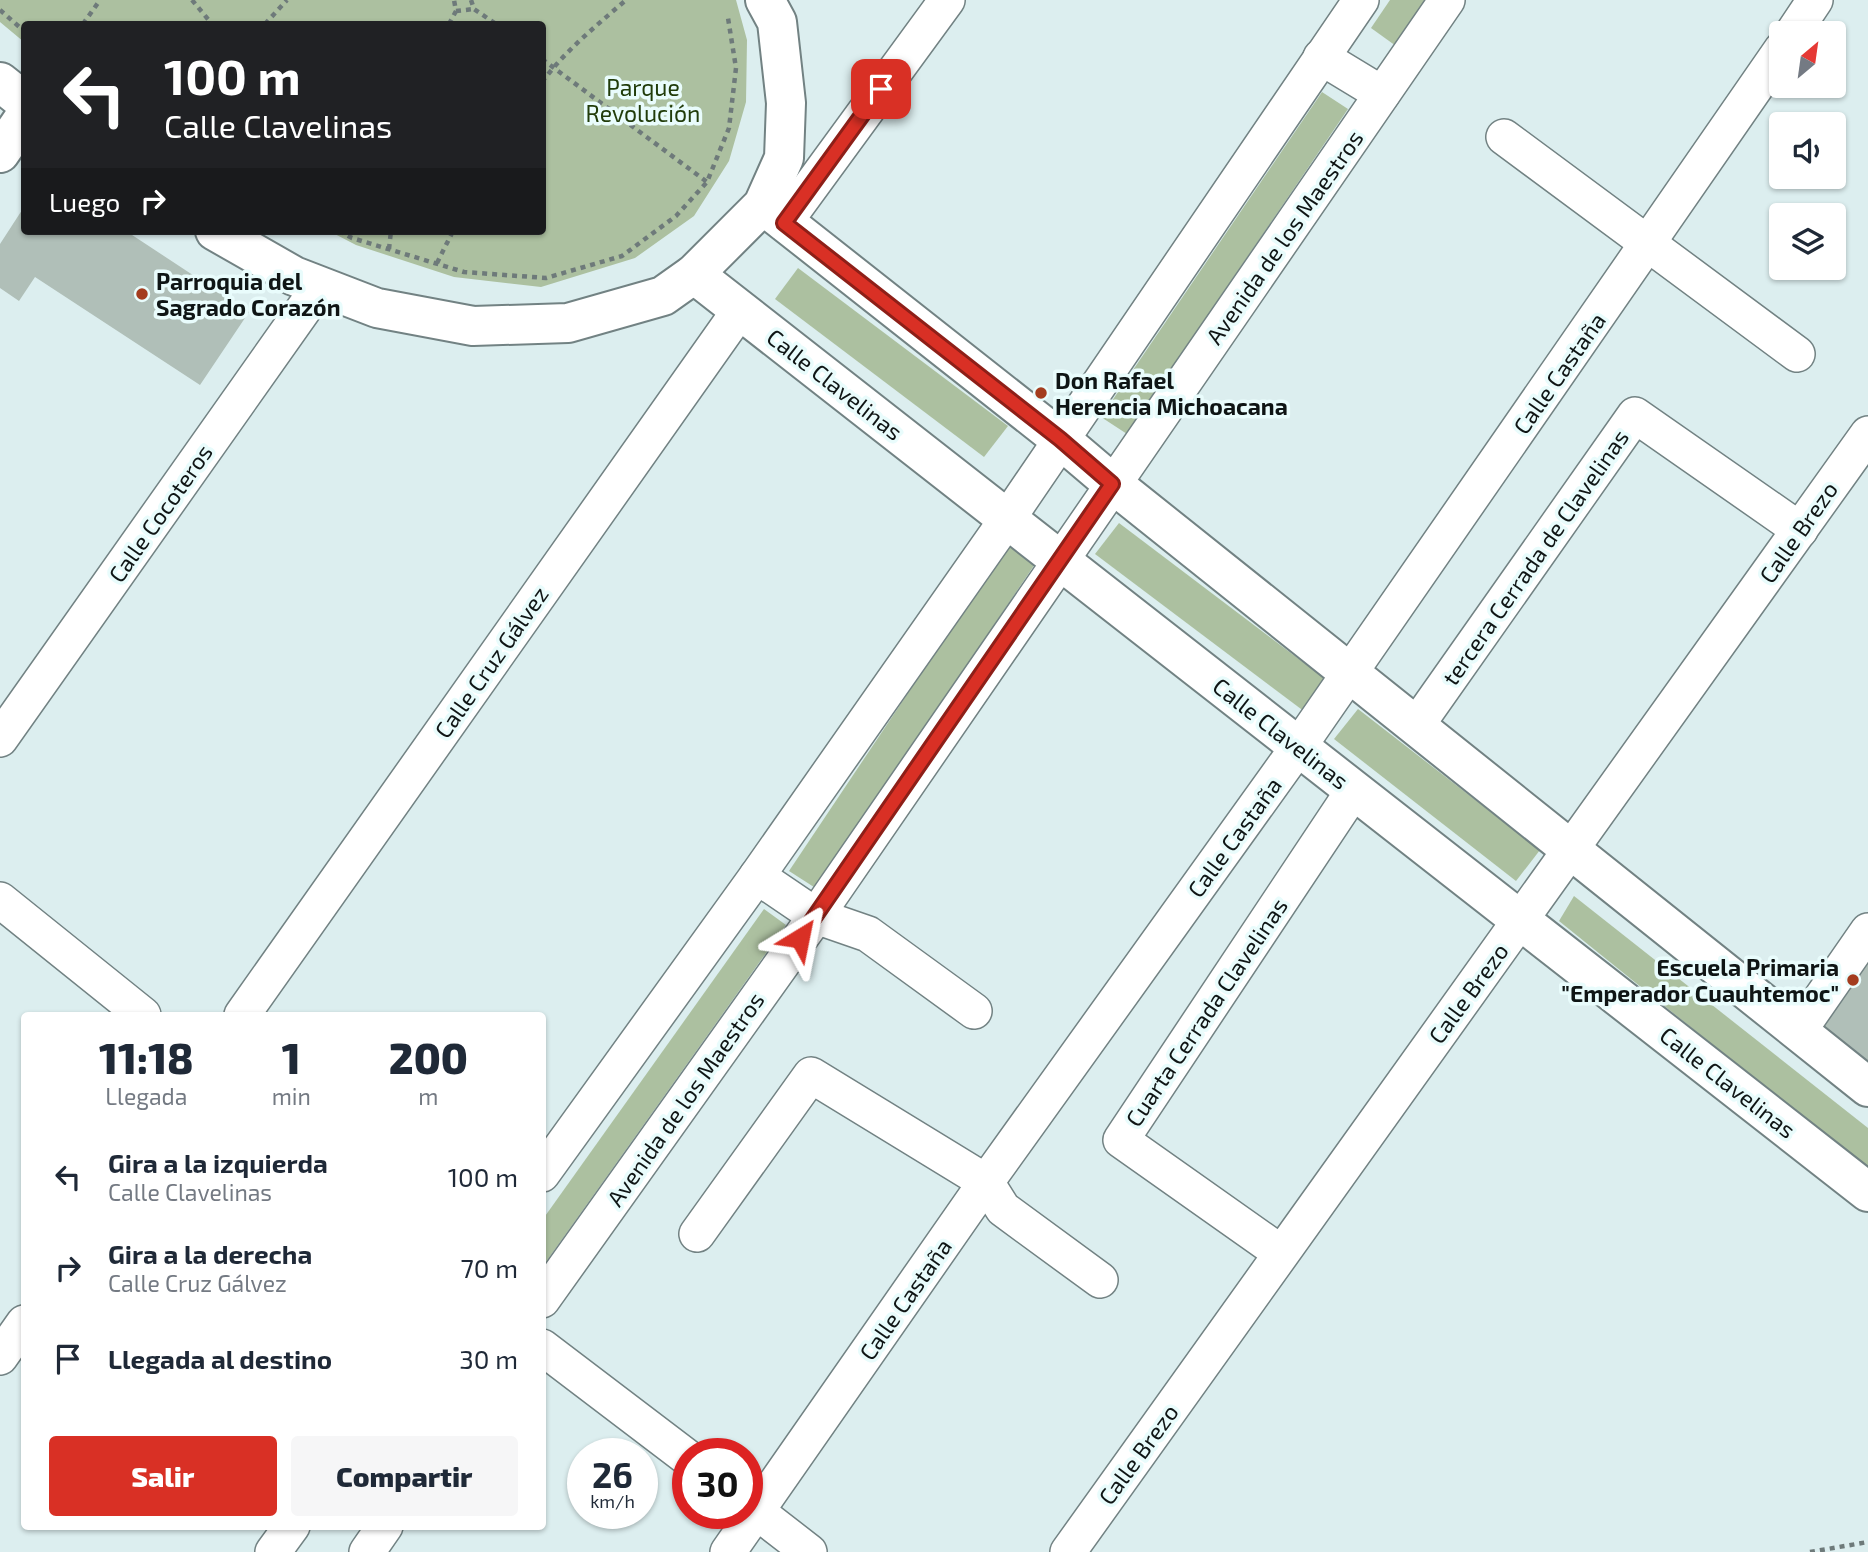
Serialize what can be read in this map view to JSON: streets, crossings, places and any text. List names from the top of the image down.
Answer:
{
  "streets": {
    "street": [
      "Avenida de los Maestros",
      "Calle Castaña",
      "Calle Clavelinas",
      "Calle Cocoteros",
      "Calle Brezo",
      "tercera Cerrada de Clavelinas",
      "Calle Cruz Gálvez",
      "Cuarta Cerrada Clavelinas"
    ]
  },
  "crossings": [
    ["Avenida de los Maestros", "Calle Clavelinas"],
    ["Calle Castaña", "Calle Clavelinas"],
    ["Calle Clavelinas", "Calle Brezo"],
    ["Calle Clavelinas", "Calle Cruz Gálvez"],
    ["Calle Clavelinas", "Cuarta Cerrada Clavelinas"],
    ["Calle Brezo", "tercera Cerrada de Clavelinas"],
    ["Calle Brezo", "Cuarta Cerrada Clavelinas"]
  ],
  "parks": ["Parque Revolución"],
  "places": ["Parroquia del Sagrado Corazón", "Don Rafael Herencia Michoacana", "Escuela Primaria \"Emperador Cuauhtemoc\""],
  "north": "top right",
  "page": {
    "turn": ["100 m", "Calle Clavelinas"],
    "then": "Luego",
    "eta": [
      "11:18",
      "Llegada",
      "1",
      "min",
      "200",
      "m"
    ],
    "list": [
      {
        "name": "Gira a la izquierda",
        "note": "Calle Clavelinas",
        "value": "100 m"
      },
      {
        "name": "Gira a la derecha",
        "note": "Calle Cruz Gálvez",
        "value": "70 m"
      },
      {
        "name": "Llegada al destino",
        "value": "30 m"
      }
    ],
    "buttons": ["Salir", "Compartir"],
    "speed": "26 km/h",
    "limit": "30"
  }
}
